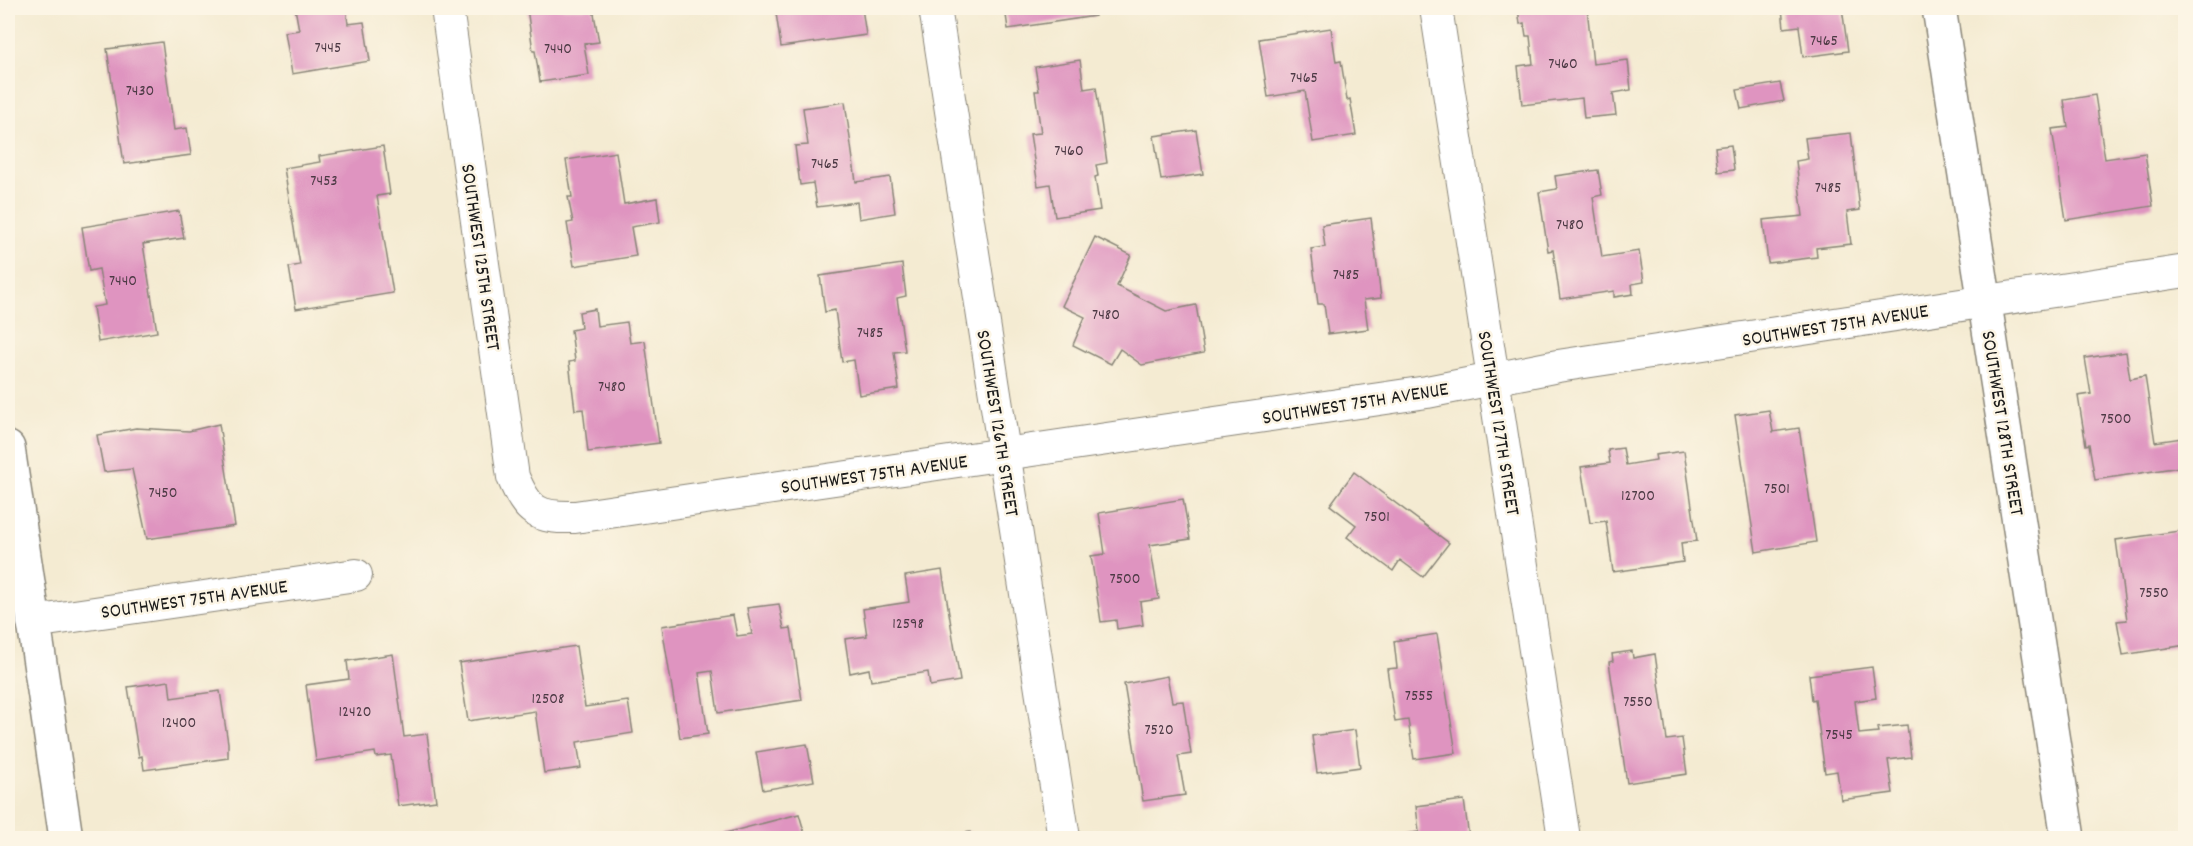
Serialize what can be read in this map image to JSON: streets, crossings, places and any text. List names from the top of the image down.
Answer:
{
  "streets": {
    "street": [
      "SOUTHWEST 125TH STREET",
      "SOUTHWEST 75TH AVENUE",
      "SOUTHWEST 126TH STREET",
      "SOUTHWEST 127TH STREET",
      "SOUTHWEST 128TH STREET"
    ]
  },
  "crossings": [
    ["SOUTHWEST 125TH STREET", "SOUTHWEST 75TH AVENUE"],
    ["SOUTHWEST 75TH AVENUE", "SOUTHWEST 126TH STREET"],
    ["SOUTHWEST 75TH AVENUE", "SOUTHWEST 127TH STREET"],
    ["SOUTHWEST 75TH AVENUE", "SOUTHWEST 128TH STREET"]
  ],
  "house_numbers": [
    "7465",
    "7445",
    "7440",
    "7460",
    "7465",
    "7430",
    "7460",
    "7465",
    "7453",
    "7485",
    "7480",
    "7485",
    "7440",
    "7480",
    "7485",
    "7480",
    "7500",
    "7501",
    "7450",
    "12700",
    "7501",
    "7500",
    "7550",
    "12598",
    "7555",
    "12508",
    "7550",
    "12420",
    "12400",
    "7520",
    "7545"
  ]
}
